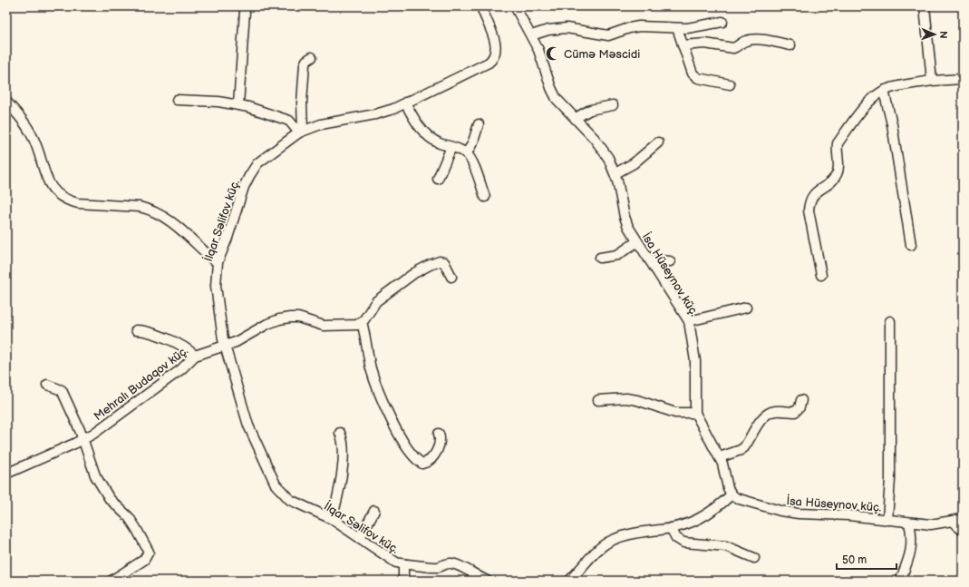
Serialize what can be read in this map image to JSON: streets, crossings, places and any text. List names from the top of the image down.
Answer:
{
  "streets": {
    "street": ["İlqar Səlifov küç.", "İsa Hüseynov küç.", "Mehralı Budaqov küç."]
  },
  "crossings": [
    ["İlqar Səlifov küç.", "Mehralı Budaqov küç."]
  ],
  "places": {
    "mosque": ["Cümə Məscidi"]
  },
  "scale_bar": "50 m",
  "north": "right"
}
